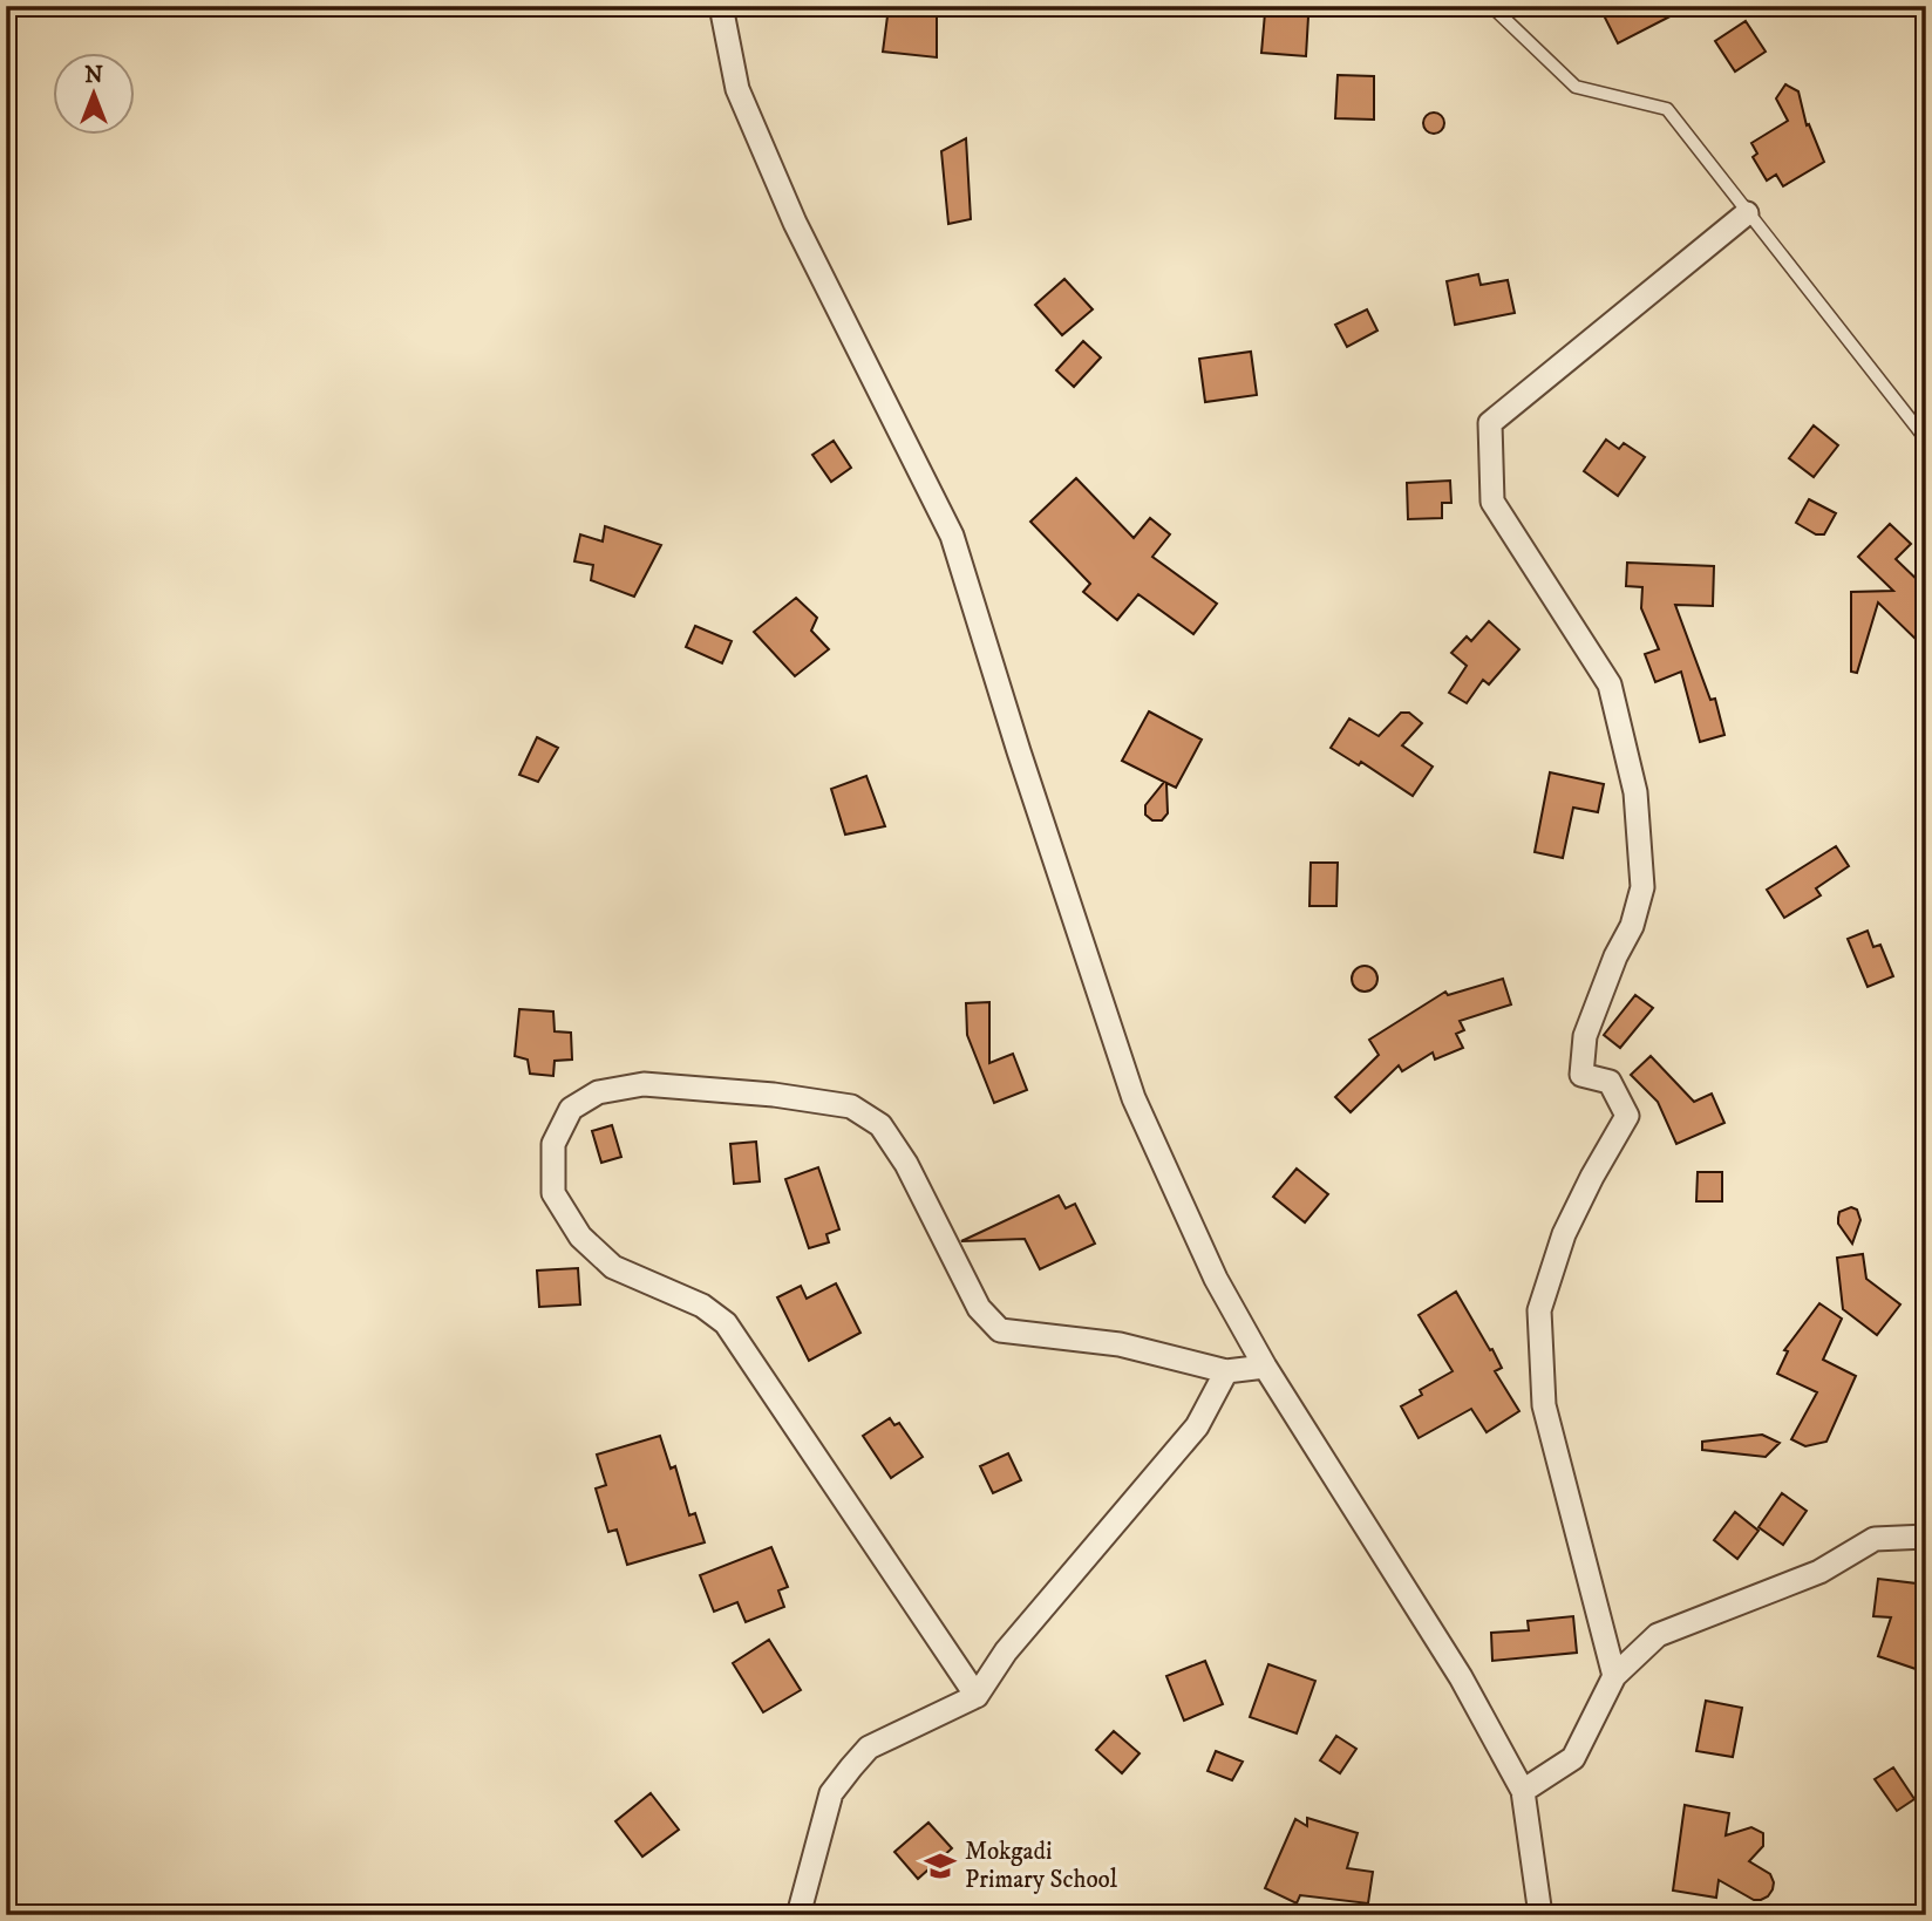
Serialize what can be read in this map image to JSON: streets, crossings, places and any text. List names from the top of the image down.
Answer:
{
  "places": {
    "school or university": ["Mokgadi Primary School"]
  },
  "north": "top"
}
